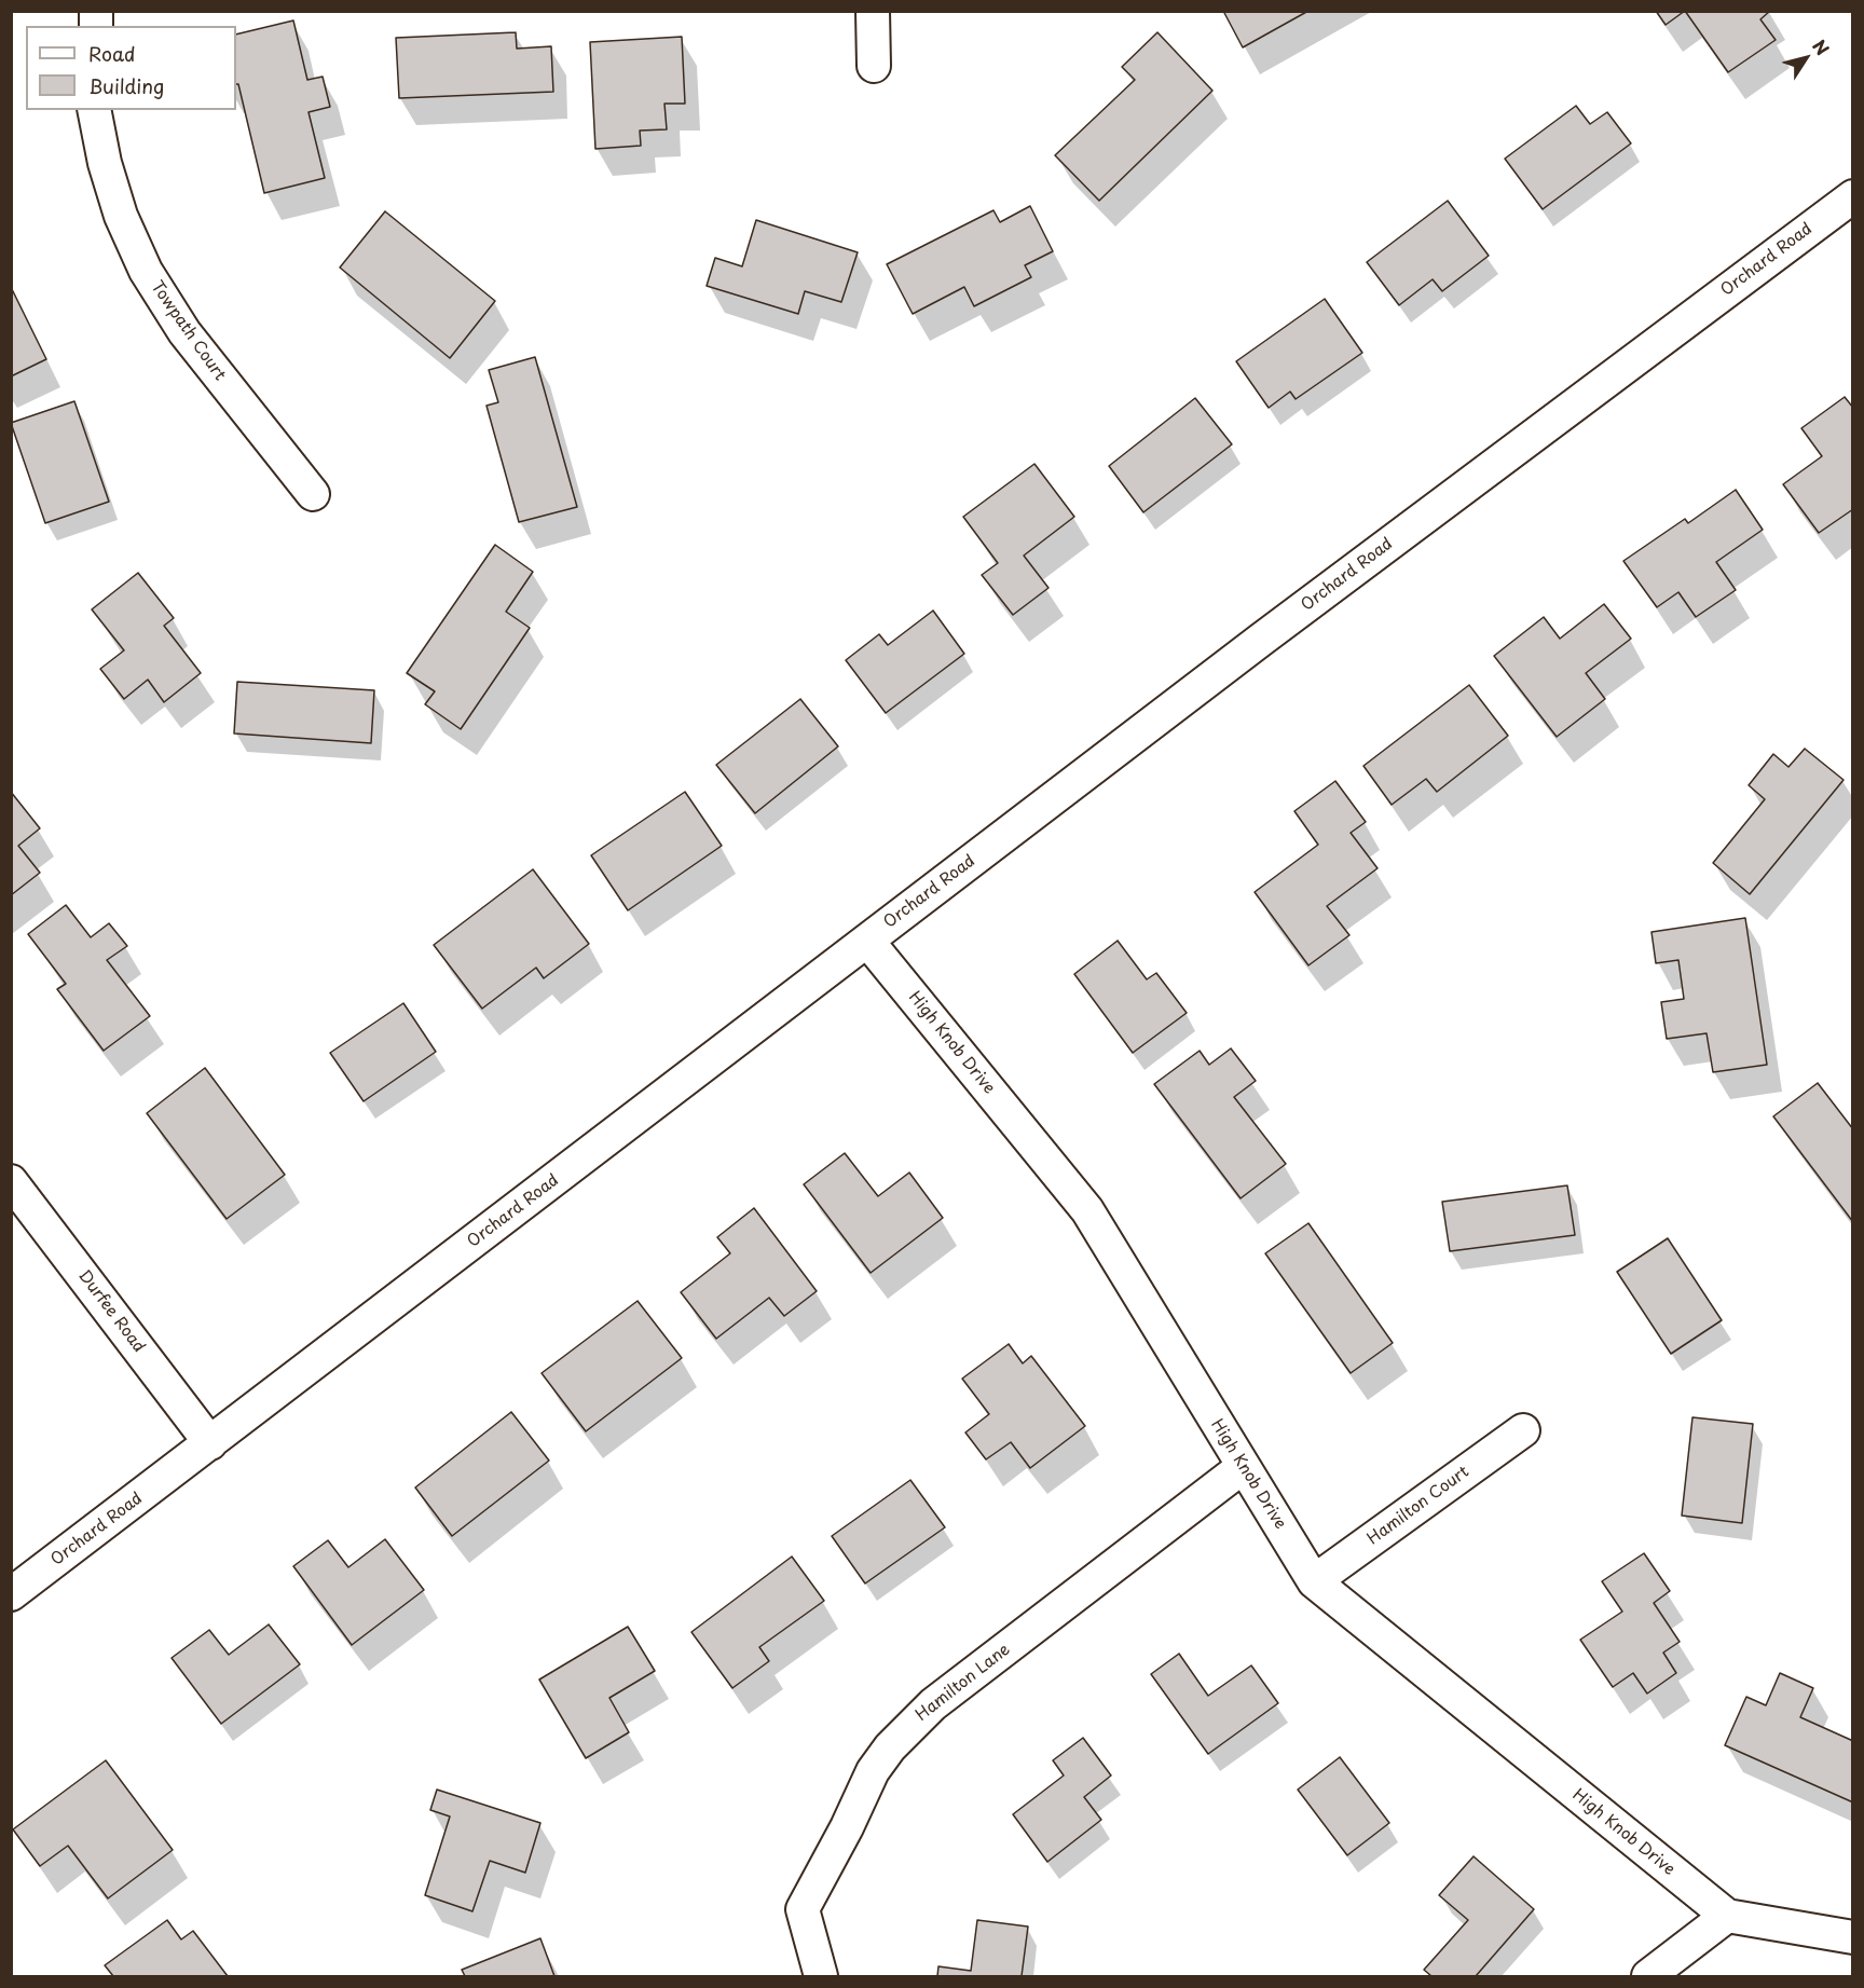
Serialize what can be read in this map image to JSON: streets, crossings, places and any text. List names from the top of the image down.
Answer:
{
  "streets": {
    "street": [
      "Orchard Road",
      "Towpath Court",
      "High Knob Drive",
      "Durfee Road",
      "Hamilton Court",
      "Hamilton Lane"
    ]
  },
  "crossings": [
    ["Orchard Road", "High Knob Drive"],
    ["Orchard Road", "Durfee Road"],
    ["High Knob Drive", "Hamilton Court"],
    ["High Knob Drive", "Hamilton Lane"]
  ],
  "legend": ["Road", "Building"],
  "north": "top right"
}
